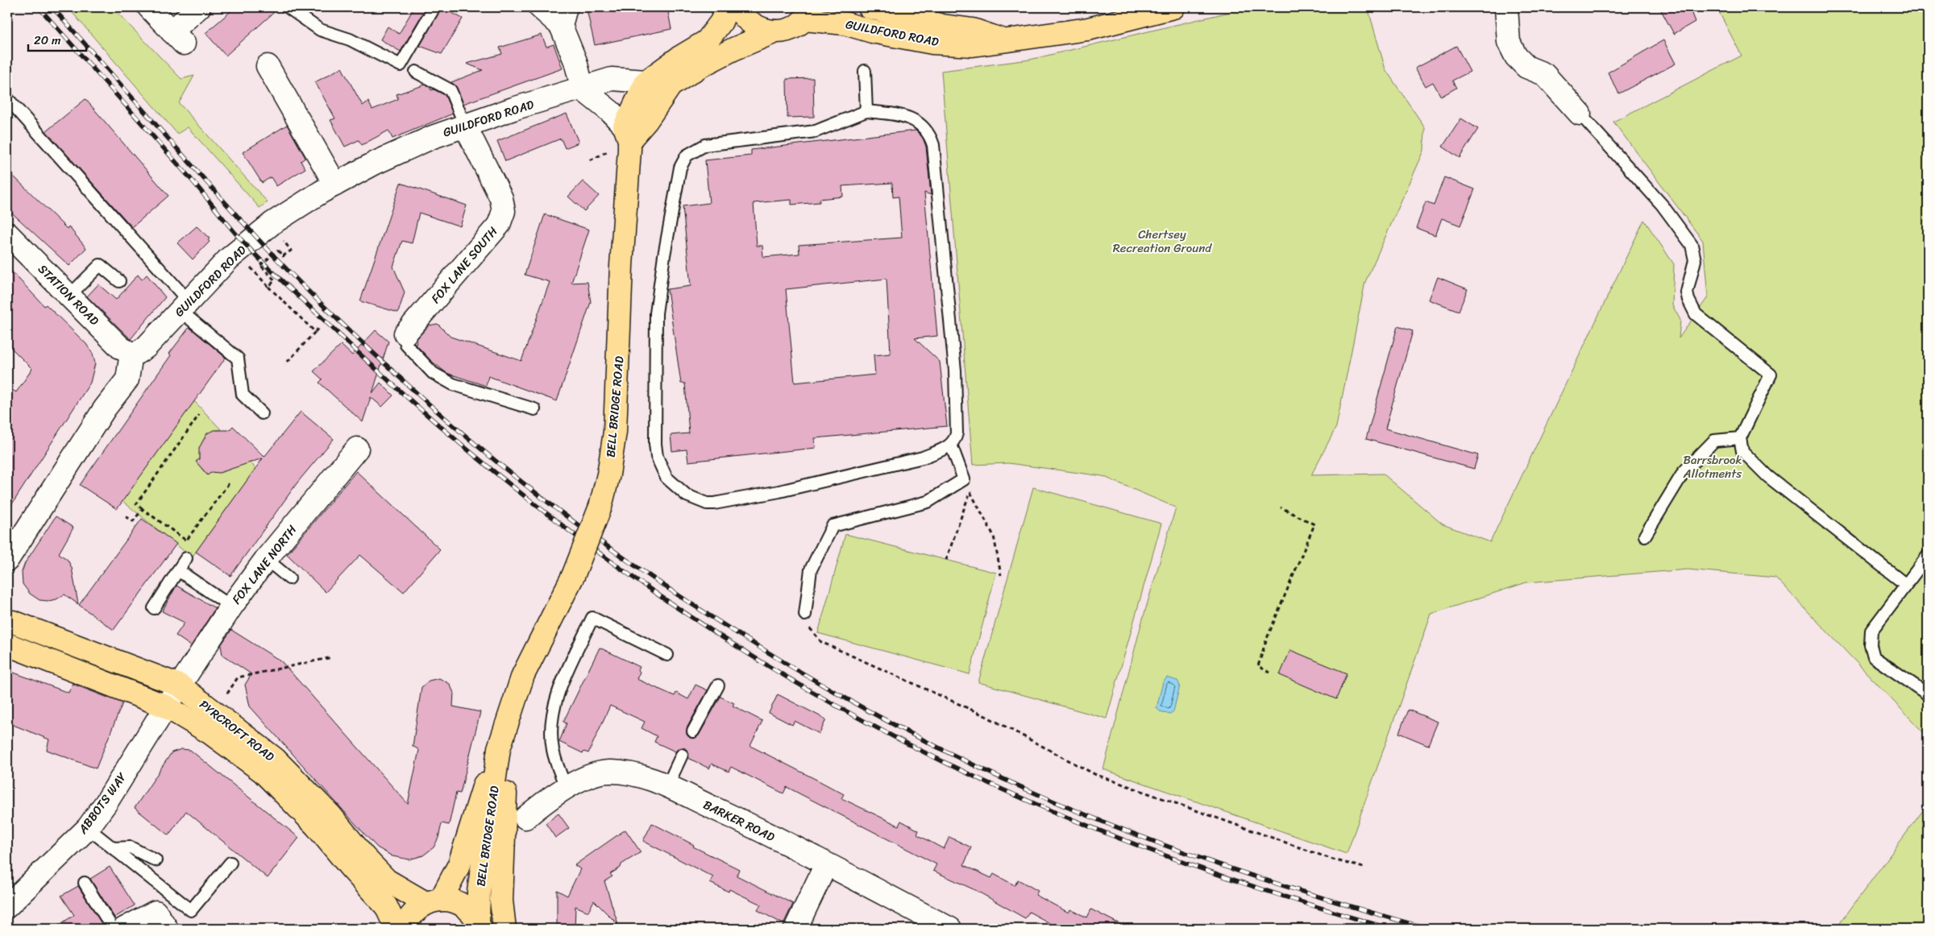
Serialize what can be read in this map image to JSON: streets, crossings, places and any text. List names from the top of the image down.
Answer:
{
  "streets": {
    "main road": ["GUILDFORD ROAD", "BELL BRIDGE ROAD", "PYRCROFT ROAD"],
    "street": [
      "FOX LANE SOUTH",
      "STATION ROAD",
      "FOX LANE NORTH",
      "ABBOTS WAY",
      "BARKER ROAD"
    ]
  },
  "crossings": [
    ["GUILDFORD ROAD", "FOX LANE SOUTH"],
    ["GUILDFORD ROAD", "STATION ROAD"],
    ["GUILDFORD ROAD", "BELL BRIDGE ROAD"],
    ["BELL BRIDGE ROAD", "PYRCROFT ROAD"],
    ["FOX LANE NORTH", "PYRCROFT ROAD"],
    ["FOX LANE NORTH", "ABBOTS WAY"],
    ["PYRCROFT ROAD", "ABBOTS WAY"]
  ],
  "parks": ["Chertsey Recreation Ground", "Barrsbrook Allotments"],
  "scale_bar": "20 m"
}
